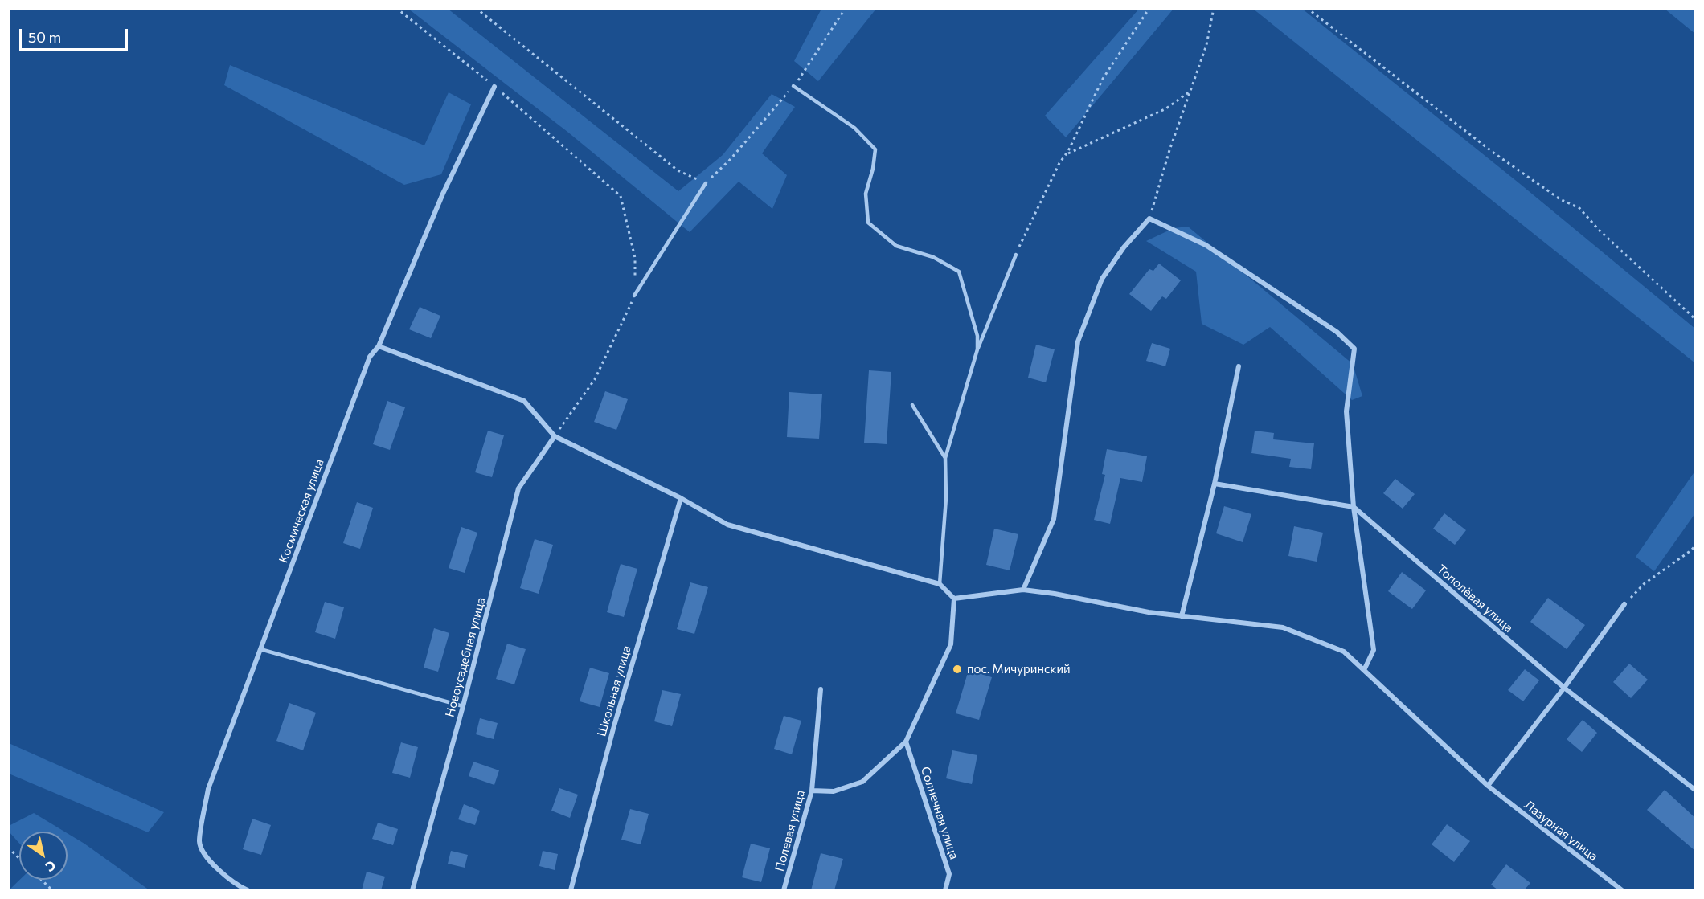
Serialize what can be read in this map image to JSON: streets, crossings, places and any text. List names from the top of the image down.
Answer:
{
  "streets": {
    "street": [
      "Космическая улица",
      "Тополёвая улица",
      "Новоусадебная улица",
      "Школьная улица",
      "Солнечная улица",
      "Полевая улица",
      "Лазурная улица"
    ]
  },
  "places": ["пос. Мичуринский"],
  "scale_bar": "50 m",
  "north": "bottom right"
}
